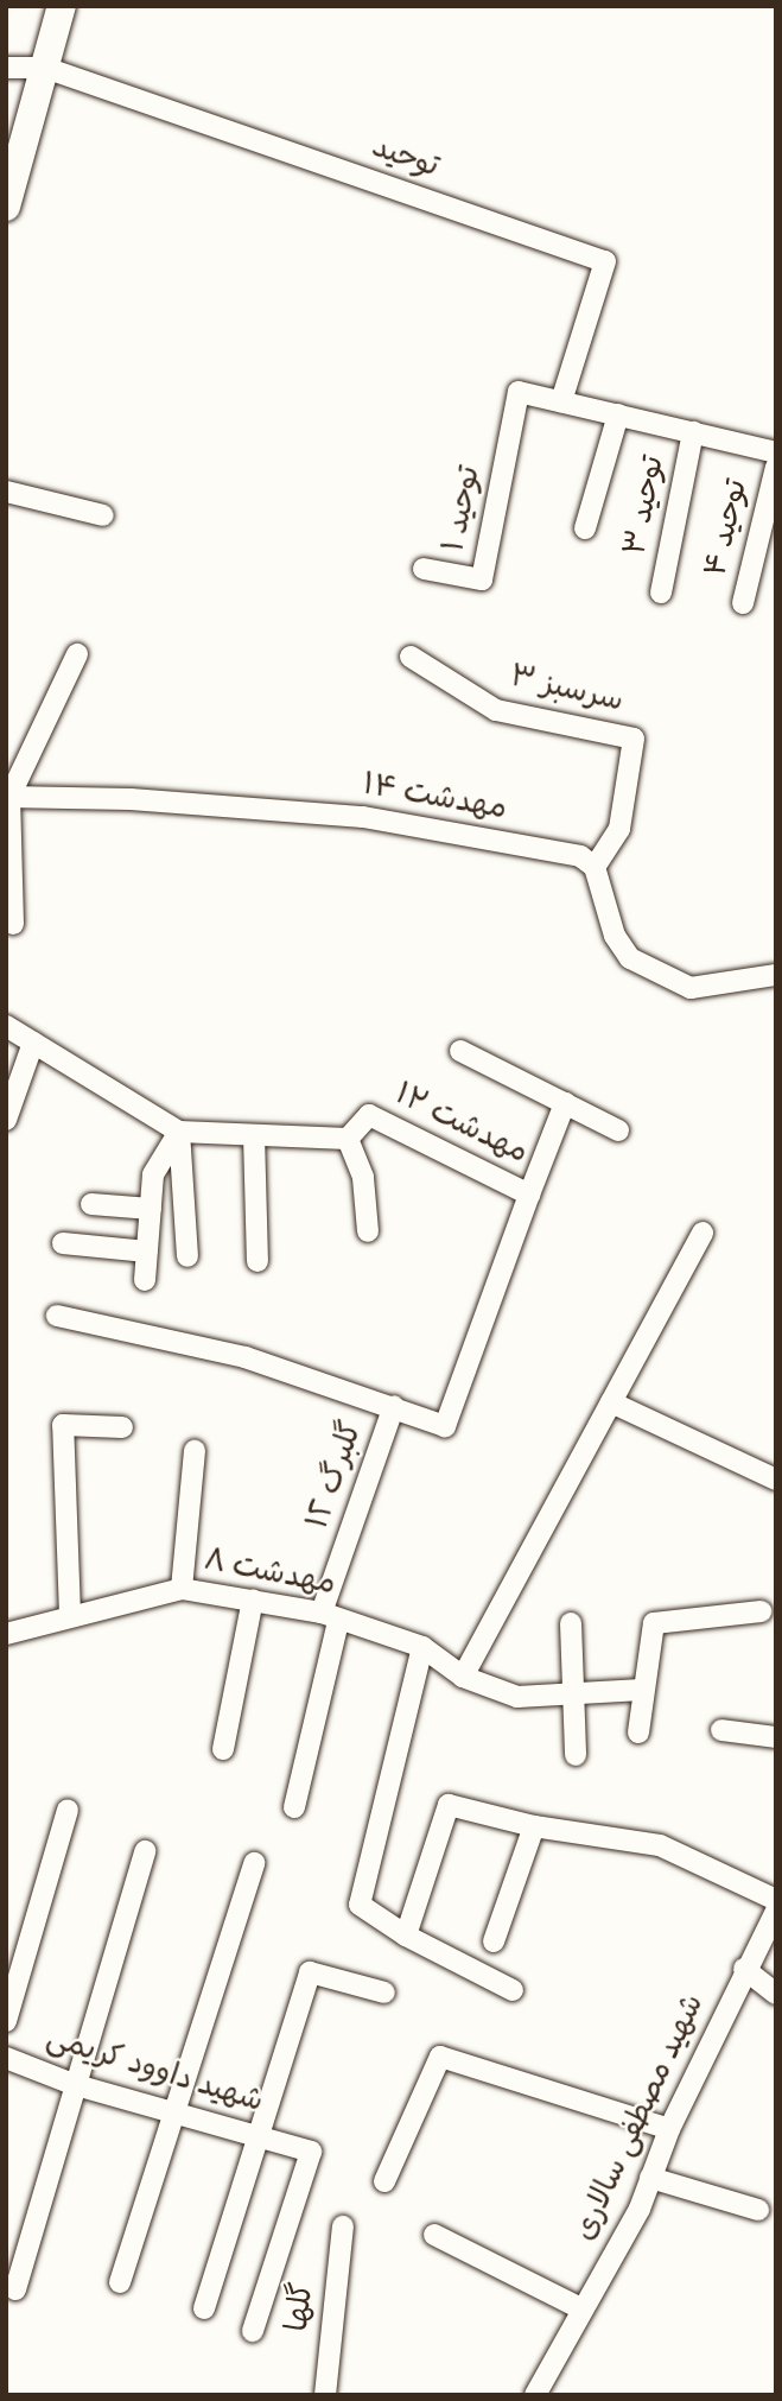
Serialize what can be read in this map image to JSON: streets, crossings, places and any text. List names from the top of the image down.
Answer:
{
  "streets": {
    "street": [
      "توحید",
      "توحید ۳",
      "توحید ۱",
      "توحید ۴",
      "سرسبز ۳",
      "مهدشت ۱۴",
      "مهدشت ۱۲",
      "گلبرگ ١٢",
      "مهدشت ۸",
      "شهید داوود کریمی",
      "شهید مصطفی سالاری",
      "گلها"
    ]
  },
  "crossings": [
    ["توحید", "توحید ۱"],
    ["سرسبز ۳", "مهدشت ۱۴"],
    ["مهدشت ۱۲", "گلبرگ ١٢"],
    ["گلبرگ ١٢", "مهدشت ۸"]
  ]
}
